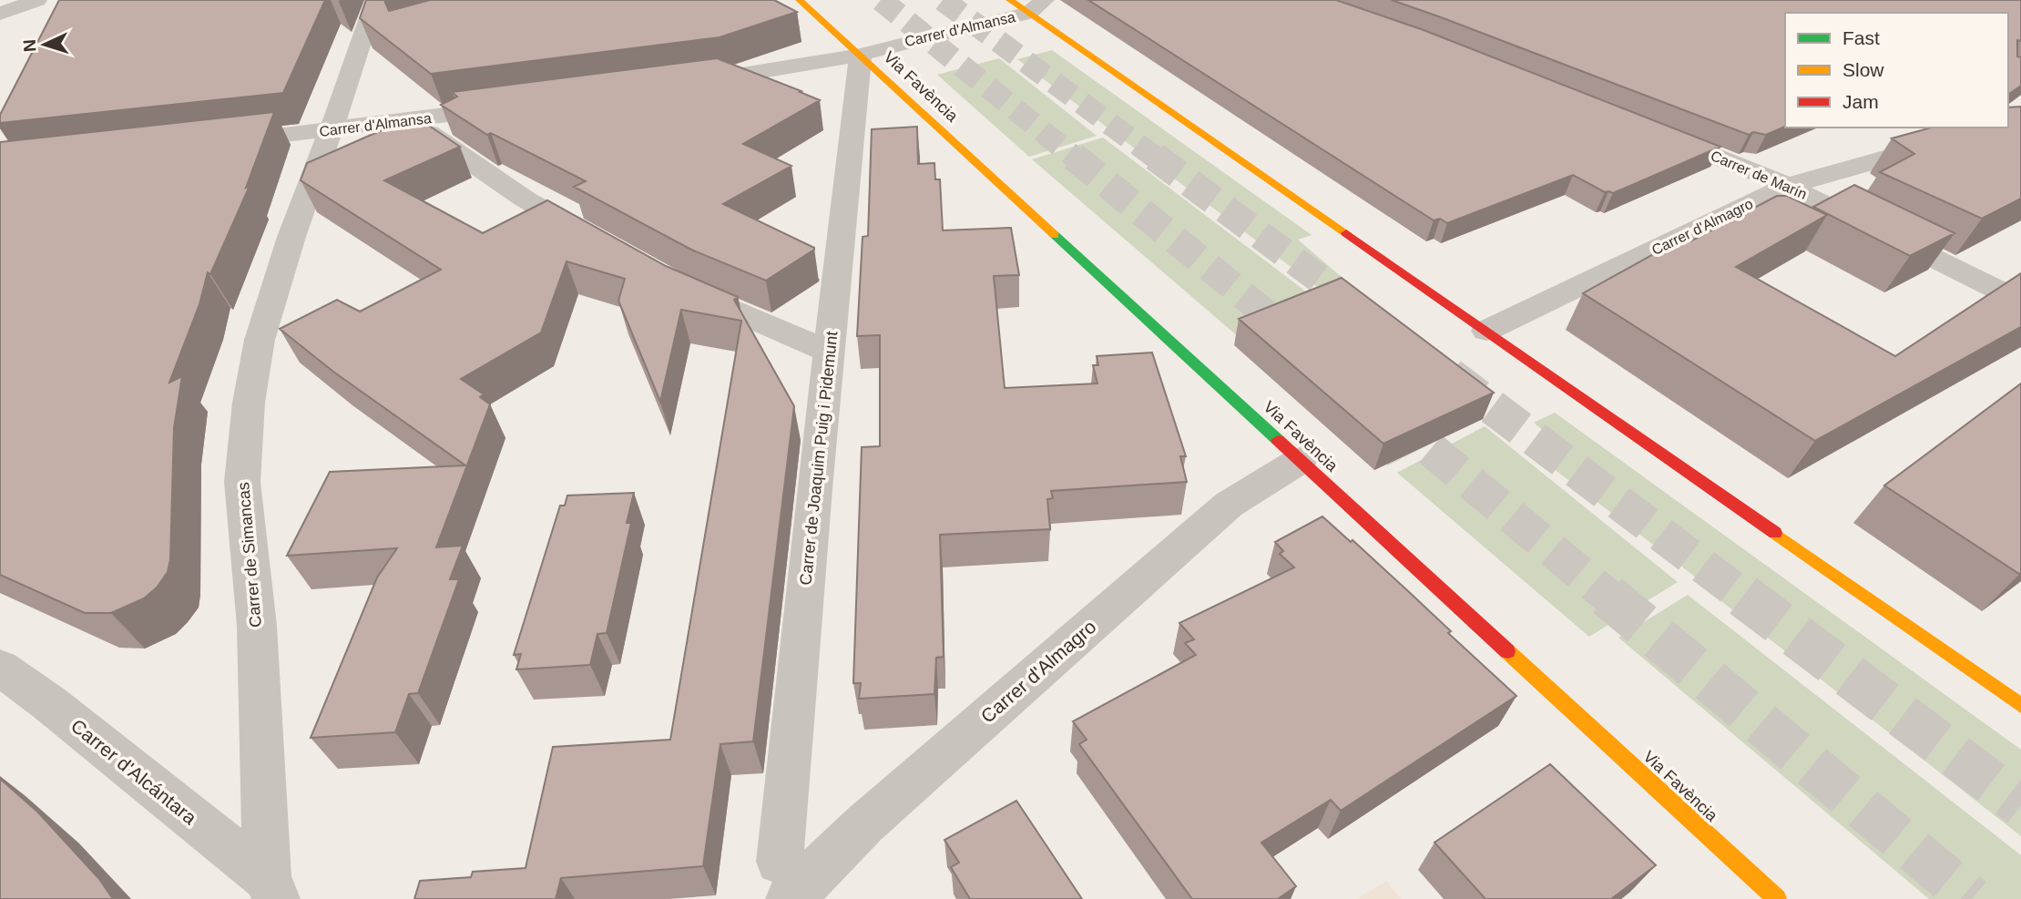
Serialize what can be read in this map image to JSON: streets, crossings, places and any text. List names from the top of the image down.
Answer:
{
  "streets": {
    "street": [
      "Carrer d'Almansa",
      "Via Favència",
      "Carrer de Marín",
      "Carrer d'Almagro",
      "Carrer de Joaquim Puig i Pidemunt",
      "Carrer de Simancas",
      "Carrer d'Alcántara"
    ]
  },
  "crossings": [
    ["Carrer d'Almansa", "Via Favència"],
    ["Carrer d'Almansa", "Carrer de Joaquim Puig i Pidemunt"],
    ["Carrer d'Almansa", "Carrer de Simancas"],
    ["Via Favència", "Carrer d'Almagro"],
    ["Via Favència", "Carrer de Joaquim Puig i Pidemunt"],
    ["Carrer de Marín", "Carrer d'Almagro"],
    ["Carrer d'Almagro", "Carrer de Joaquim Puig i Pidemunt"],
    ["Carrer de Simancas", "Carrer d'Alcántara"]
  ],
  "legend": ["Fast", "Slow", "Jam"],
  "north": "left"
}
